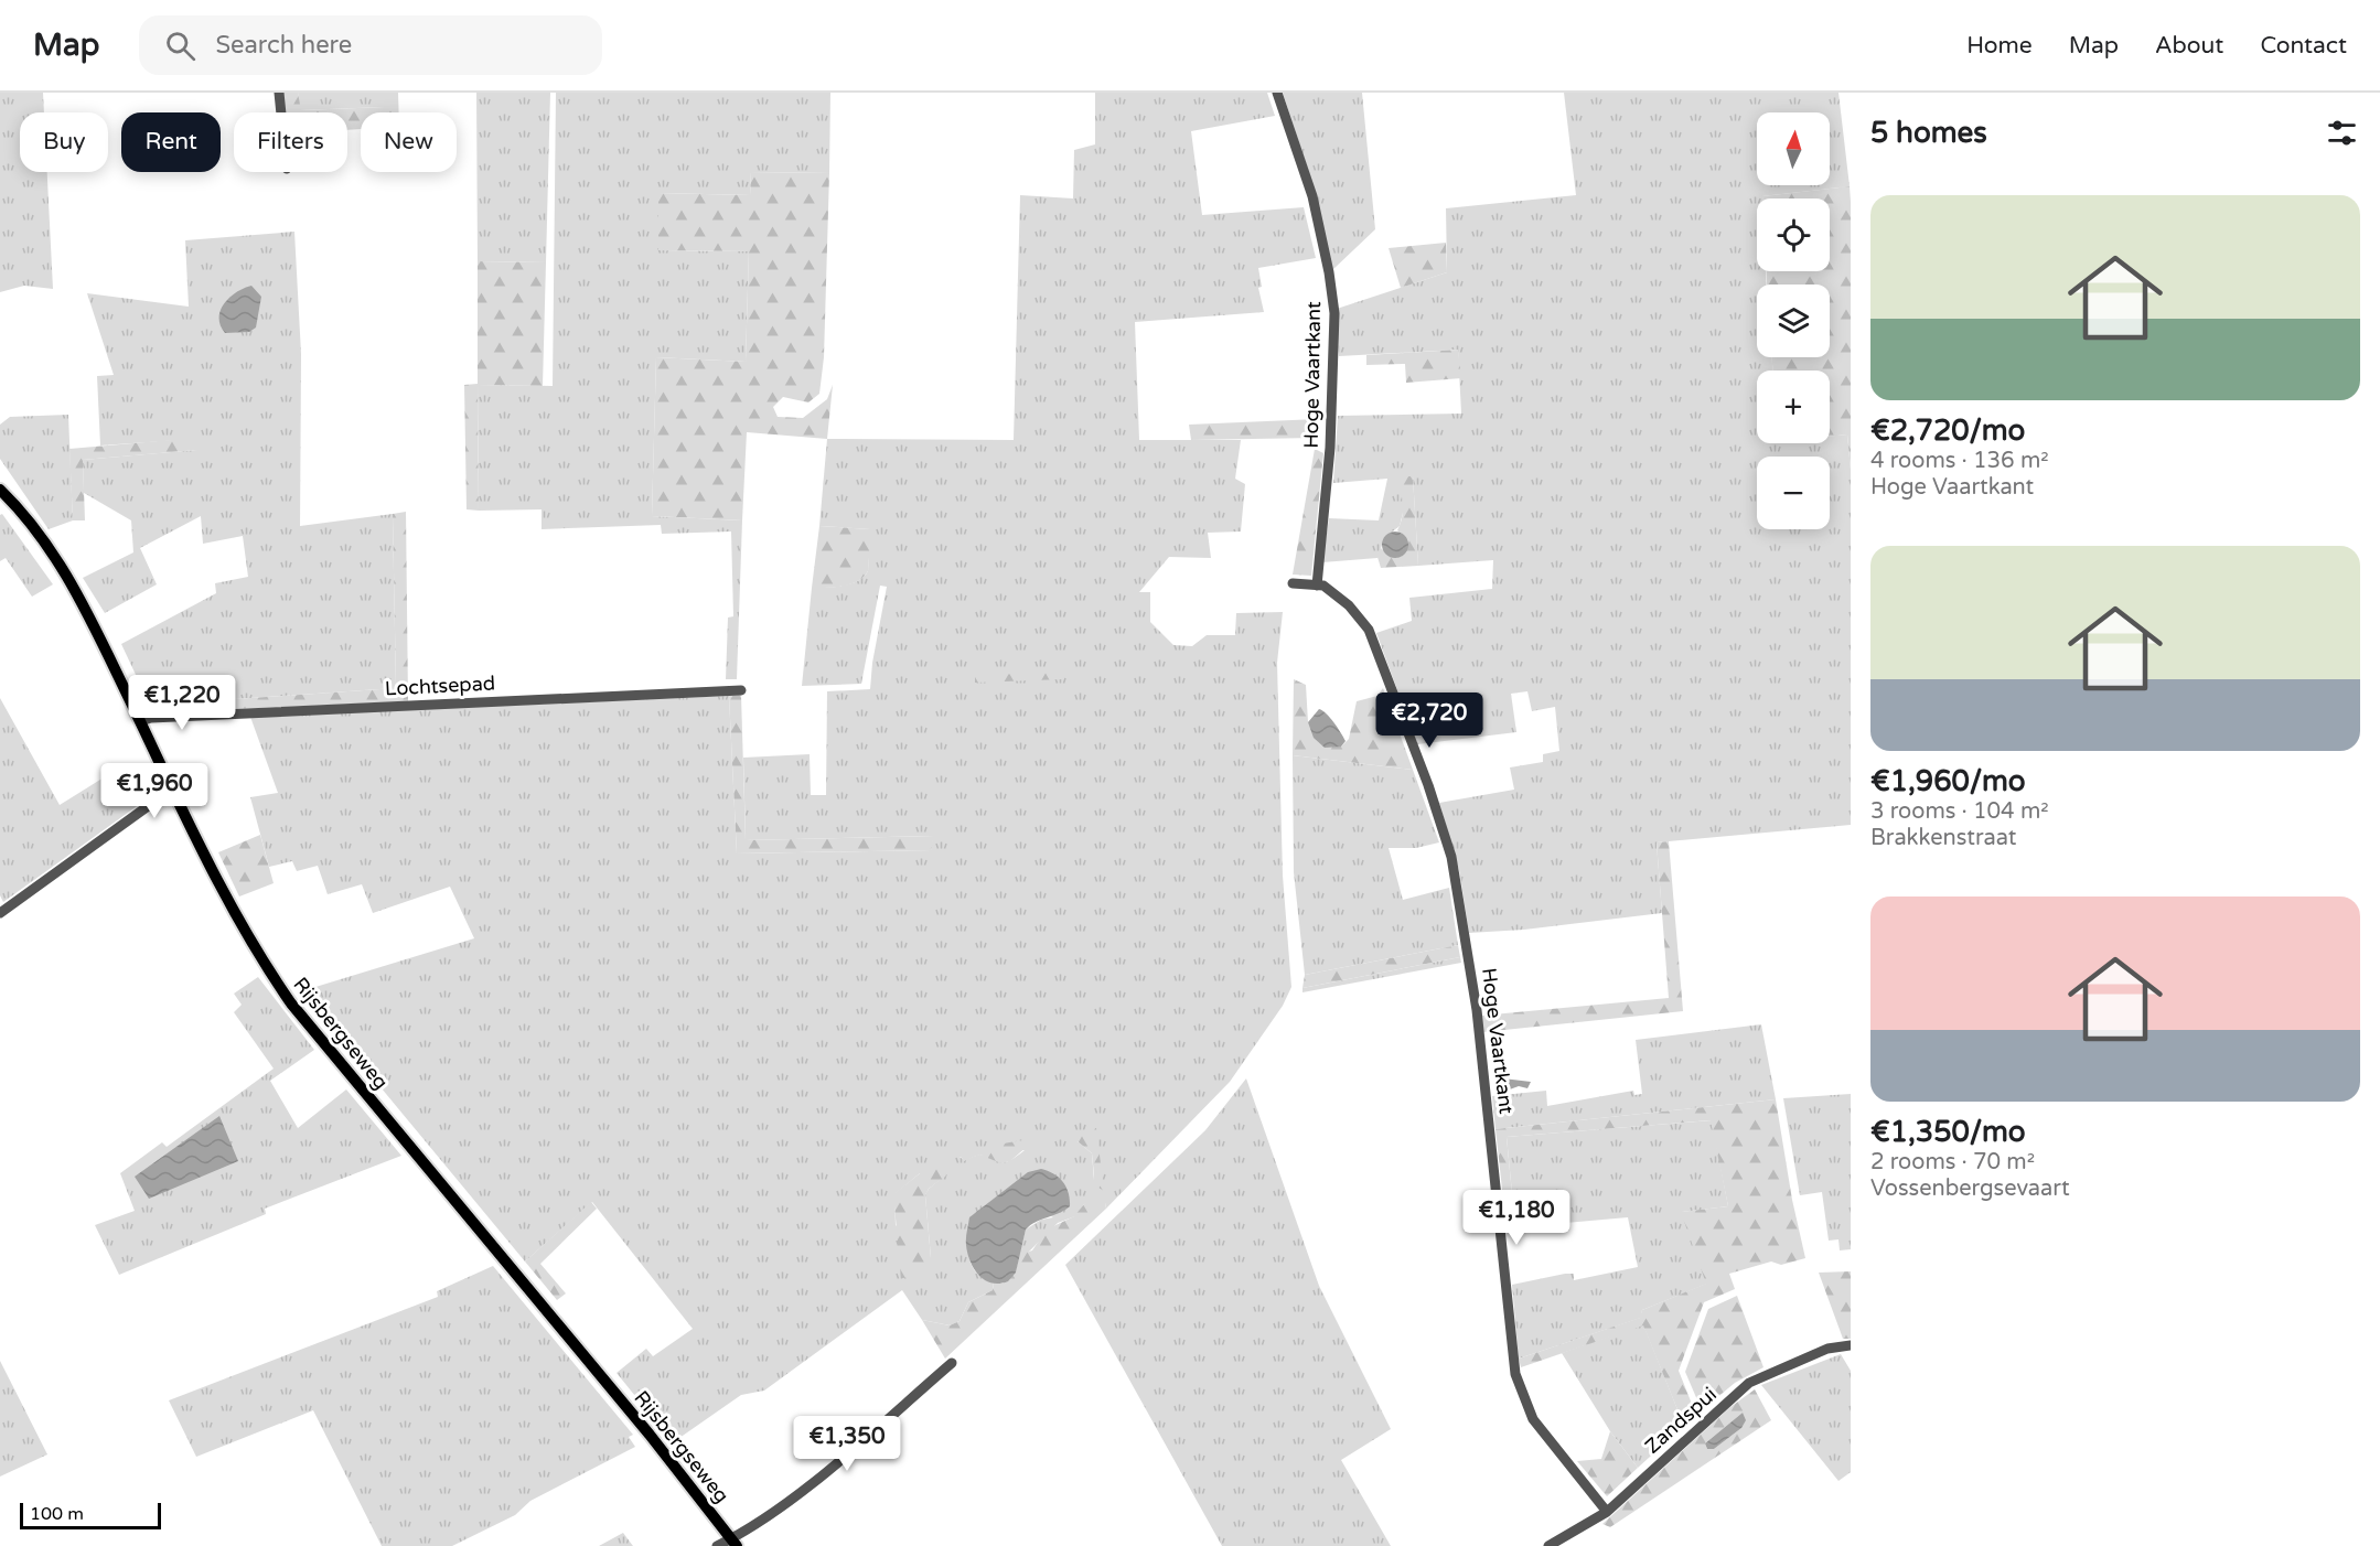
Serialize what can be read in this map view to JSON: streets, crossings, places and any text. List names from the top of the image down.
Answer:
{
  "streets": {
    "main road": ["Rijsbergseweg"],
    "street": ["Hoge Vaartkant", "Lochtsepad", "Zandspui"]
  },
  "crossings": [
    ["Hoge Vaartkant", "Zandspui"],
    ["Lochtsepad", "Rijsbergseweg"]
  ],
  "scale_bar": "100 m",
  "north": "top",
  "page": {
    "header": "Map",
    "search": "Search here",
    "nav": [
      "Home",
      "Map",
      "About",
      "Contact"
    ],
    "heading": "5 homes",
    "map_buttons": ["+", "−"],
    "chip": [
      "Buy",
      "Rent",
      "Filters",
      "New"
    ],
    "list": [
      {
        "name": "€2,720/mo",
        "note": "4 rooms · 136 m² · Hoge Vaartkant"
      },
      {
        "name": "€1,960/mo",
        "note": "3 rooms · 104 m² · Brakkenstraat"
      },
      {
        "name": "€1,350/mo",
        "note": "2 rooms · 70 m² · Vossenbergsevaart"
      }
    ],
    "price": [
      "€1,220",
      "€2,720",
      "€1,960",
      "€1,180",
      "€1,350"
    ],
    "scale": "100 m"
  }
}
